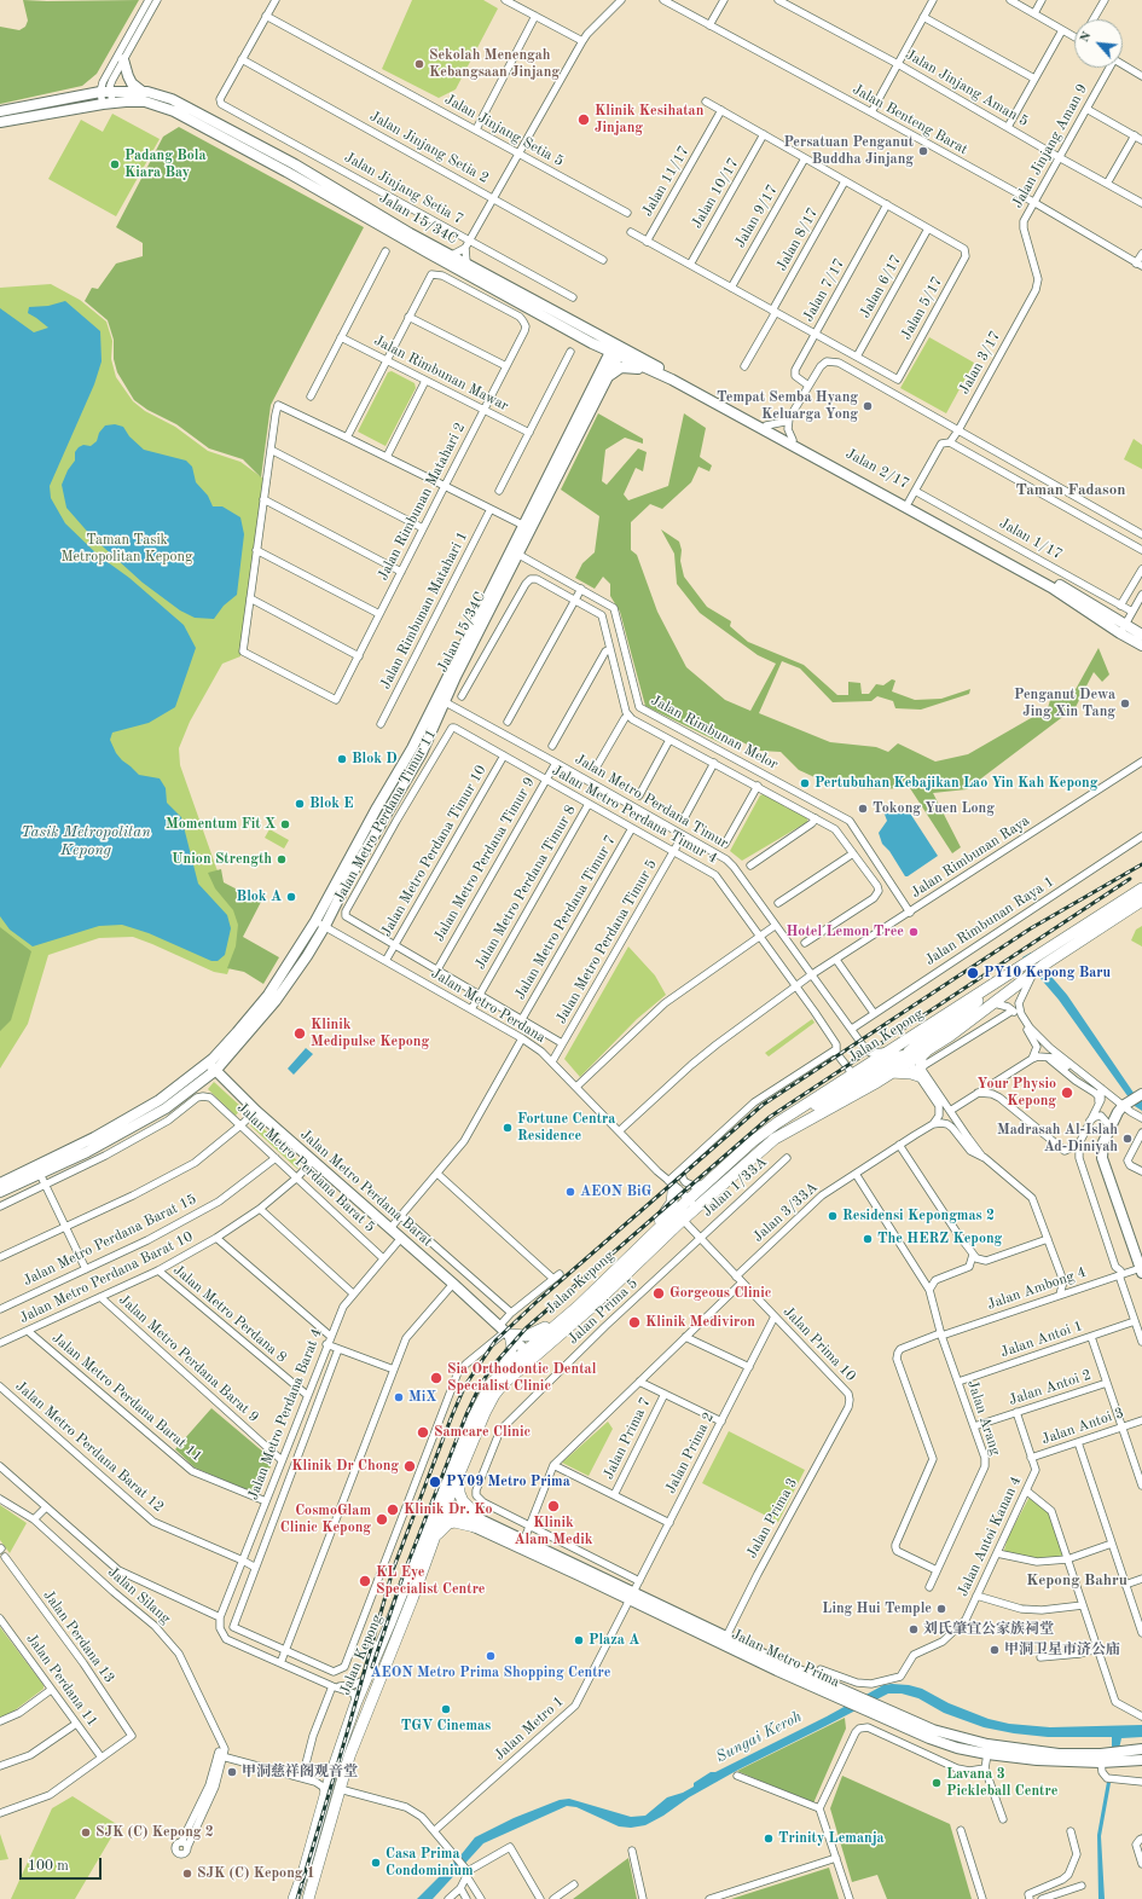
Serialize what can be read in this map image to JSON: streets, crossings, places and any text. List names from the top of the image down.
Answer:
{
  "streets": {
    "main road": ["Jalan Kepong"],
    "street": [
      "Jalan Jinjang Aman 5",
      "Jalan Benteng Barat",
      "Jalan Jinjang Setia 5",
      "Jalan Jinjang Aman 9",
      "Jalan Jinjang Setia 2",
      "Jalan 11/17",
      "Jalan Jinjang Setia 7",
      "Jalan 10/17",
      "Jalan 9/17",
      "Jalan 15/34C",
      "Jalan 8/17",
      "Jalan 6/17",
      "Jalan 7/17",
      "Jalan 5/17",
      "Jalan 3/17",
      "Jalan Rimbunan Mawar",
      "Jalan 2/17",
      "Jalan Rimbunan Matahari 2",
      "Jalan 1/17",
      "Jalan Rimbunan Matahari 1",
      "Jalan Rimbunan Melor",
      "Jalan Metro Perdana Timur",
      "Jalan Metro Perdana Timur 4",
      "Jalan Metro Perdana Timur 11",
      "Jalan Metro Perdana Timur 10",
      "Jalan Rimbunan Raya",
      "Jalan Metro Perdana Timur 9",
      "Jalan Metro Perdana Timur 8",
      "Jalan Metro Perdana Timur 7",
      "Jalan Rimbunan Raya 1",
      "Jalan Metro Perdana Timur 5",
      "Jalan Metro Perdana",
      "Jalan Metro Perdana Barat 5",
      "Jalan 1/33A",
      "Jalan Metro Perdana Barat",
      "Jalan 3/33A",
      "Jalan Metro Perdana Barat 15",
      "Jalan Metro Perdana Barat 10",
      "Jalan Ambong 4",
      "Jalan Prima 5",
      "Jalan Metro Perdana 8",
      "Jalan Antoi 1",
      "Jalan Prima 10",
      "Jalan Metro Perdana Barat 9",
      "Jalan Antoi 2",
      "Jalan Metro Perdana Barat 11",
      "Jalan Metro Perdana Barat 4",
      "Jalan Arang",
      "Jalan Antoi 3",
      "Jalan Prima 7",
      "Jalan Metro Perdana Barat 12",
      "Jalan Prima 2",
      "Jalan Prima 3",
      "Jalan Antoi Kanan 4",
      "Jalan Silang",
      "Jalan Perdana 13",
      "Jalan Metro Prima",
      "Jalan Perdana 11",
      "Jalan Metro 1"
    ]
  },
  "crossings": [
    ["Jalan Jinjang Aman 5", "Jalan Jinjang Aman 9"],
    ["Jalan Benteng Barat", "Jalan Jinjang Aman 9"],
    ["Jalan Jinjang Aman 9", "Jalan 3/17"],
    ["Jalan Jinjang Setia 2", "Jalan Jinjang Setia 7"],
    ["Jalan 15/34C", "Jalan 2/17"],
    ["Jalan 15/34C", "Jalan Rimbunan Melor"],
    ["Jalan 15/34C", "Jalan Metro Perdana Timur"],
    ["Jalan 15/34C", "Jalan Metro Perdana"],
    ["Jalan 15/34C", "Jalan Metro Perdana Barat"],
    ["Jalan 6/17", "Jalan 5/17"],
    ["Jalan 3/17", "Jalan 2/17"],
    ["Jalan 3/17", "Jalan 1/17"],
    ["Jalan Rimbunan Mawar", "Jalan Rimbunan Matahari 2"],
    ["Jalan Rimbunan Melor", "Jalan Rimbunan Raya"],
    ["Jalan Metro Perdana Timur", "Jalan Rimbunan Raya"],
    ["Jalan Metro Perdana Timur", "Jalan Metro Perdana Timur 9"],
    ["Jalan Metro Perdana Timur", "Jalan Rimbunan Raya 1"],
    ["Jalan Metro Perdana Timur", "Jalan Metro Perdana Timur 5"],
    ["Jalan Metro Perdana Timur 4", "Jalan Metro Perdana Timur 11"],
    ["Jalan Metro Perdana Timur 4", "Jalan Metro Perdana Timur 10"],
    ["Jalan Metro Perdana Timur 4", "Jalan Rimbunan Raya"],
    ["Jalan Metro Perdana Timur 4", "Jalan Metro Perdana Timur 9"],
    ["Jalan Metro Perdana Timur 4", "Jalan Metro Perdana Timur 8"],
    ["Jalan Metro Perdana Timur 4", "Jalan Metro Perdana Timur 7"],
    ["Jalan Metro Perdana Timur 4", "Jalan Metro Perdana Timur 5"],
    ["Jalan Metro Perdana Timur 4", "Jalan Kepong"],
    ["Jalan Metro Perdana Timur 11", "Jalan Metro Perdana Timur 10"],
    ["Jalan Metro Perdana Timur 10", "Jalan Metro Perdana"],
    ["Jalan Rimbunan Raya", "Jalan Metro Perdana"],
    ["Jalan Metro Perdana Timur 8", "Jalan Metro Perdana"],
    ["Jalan Metro Perdana Timur 5", "Jalan Metro Perdana"],
    ["Jalan Metro Perdana", "Jalan Kepong"],
    ["Jalan Metro Perdana", "Jalan Prima 10"],
    ["Jalan Kepong", "Jalan Metro Perdana Barat"],
    ["Jalan Kepong", "Jalan Prima 10"],
    ["Jalan Kepong", "Jalan Metro Prima"],
    ["Jalan Metro Perdana Barat 5", "Jalan Metro Perdana Barat 15"],
    ["Jalan Metro Perdana Barat 5", "Jalan Metro Perdana Barat 10"],
    ["Jalan Metro Perdana Barat 5", "Jalan Metro Perdana Barat 4"],
    ["Jalan 1/33A", "Jalan Prima 5"],
    ["Jalan 1/33A", "Jalan Prima 10"],
    ["Jalan Metro Perdana Barat", "Jalan Metro Perdana Barat 10"],
    ["Jalan Metro Perdana Barat", "Jalan Metro Perdana Barat 4"],
    ["Jalan 3/33A", "Jalan Prima 10"],
    ["Jalan 3/33A", "Jalan Arang"],
    ["Jalan Metro Perdana Barat 10", "Jalan Metro Perdana 8"],
    ["Jalan Metro Perdana Barat 10", "Jalan Metro Perdana Barat 9"],
    ["Jalan Metro Perdana Barat 10", "Jalan Metro Perdana Barat 11"],
    ["Jalan Ambong 4", "Jalan Arang"],
    ["Jalan Prima 5", "Jalan Prima 10"],
    ["Jalan Prima 5", "Jalan Prima 2"],
    ["Jalan Metro Perdana 8", "Jalan Metro Perdana Barat 4"],
    ["Jalan Antoi 1", "Jalan Arang"],
    ["Jalan Prima 10", "Jalan Prima 2"],
    ["Jalan Prima 10", "Jalan Prima 3"],
    ["Jalan Metro Perdana Barat 9", "Jalan Metro Perdana Barat 4"],
    ["Jalan Antoi 2", "Jalan Arang"],
    ["Jalan Antoi 2", "Jalan Antoi Kanan 4"],
    ["Jalan Metro Perdana Barat 11", "Jalan Metro Perdana Barat 4"],
    ["Jalan Metro Perdana Barat 4", "Jalan Metro Perdana Barat 12"],
    ["Jalan Antoi 3", "Jalan Antoi Kanan 4"],
    ["Jalan Prima 2", "Jalan Metro Prima"],
    ["Jalan Prima 2", "Jalan Metro 1"],
    ["Jalan Prima 3", "Jalan Metro Prima"],
    ["Jalan Perdana 13", "Jalan Perdana 11"],
    ["Jalan Metro Prima", "Jalan Metro 1"]
  ],
  "districts": ["Taman Fadason", "Kepong Bahru"],
  "water": ["Tasik Metropolitan Kepong", "Sungai Keroh"],
  "parks": ["Taman Tasik Metropolitan Kepong"],
  "places": [
    "Sekolah Menengah Kebangsaan Jinjang",
    "Klinik Kesihatan Jinjang",
    "Persatuan Penganut Buddha Jinjang",
    "Padang Bola Kiara Bay",
    "Tempat Semba Hyang Keluarga Yong",
    "Penganut Dewa Jing Xin Tang",
    "Blok D",
    "Pertubuhan Kebajikan Lao Yin Kah Kepong",
    "Blok E",
    "Tokong Yuen Long",
    "Momentum Fit X",
    "Union Strength",
    "Blok A",
    "Hotel Lemon Tree",
    "PY10 Kepong Baru",
    "Klinik Medipulse Kepong",
    "Your Physio Kepong",
    "Fortune Centra Residence",
    "Madrasah Al-Islah Ad-Diniyah",
    "AEON BiG",
    "Residensi Kepongmas 2",
    "The HERZ Kepong",
    "Gorgeous Clinic",
    "Klinik Mediviron",
    "Sia Orthodontic Dental Specialist Clinic",
    "MiX",
    "Samcare Clinic",
    "Klinik Dr Chong",
    "PY09 Metro Prima",
    "Klinik Alam Medik",
    "Klinik Dr. Ko",
    "CosmoGlam Clinic Kepong",
    "KL Eye Specialist Centre",
    "Ling Hui Temple",
    "刘氏肇宜公家族祠堂",
    "Plaza A",
    "甲洞卫星市济公庙",
    "AEON Metro Prima Shopping Centre",
    "TGV Cinemas",
    "甲洞慈祥阁观音堂",
    "Lavana 3 Pickleball Centre",
    "SJK (C) Kepong 2",
    "Trinity Lemanja",
    "Casa Prima Condominium",
    "SJK (C) Kepong 1"
  ],
  "scale_bar": "100 m",
  "north": "top left"
}
